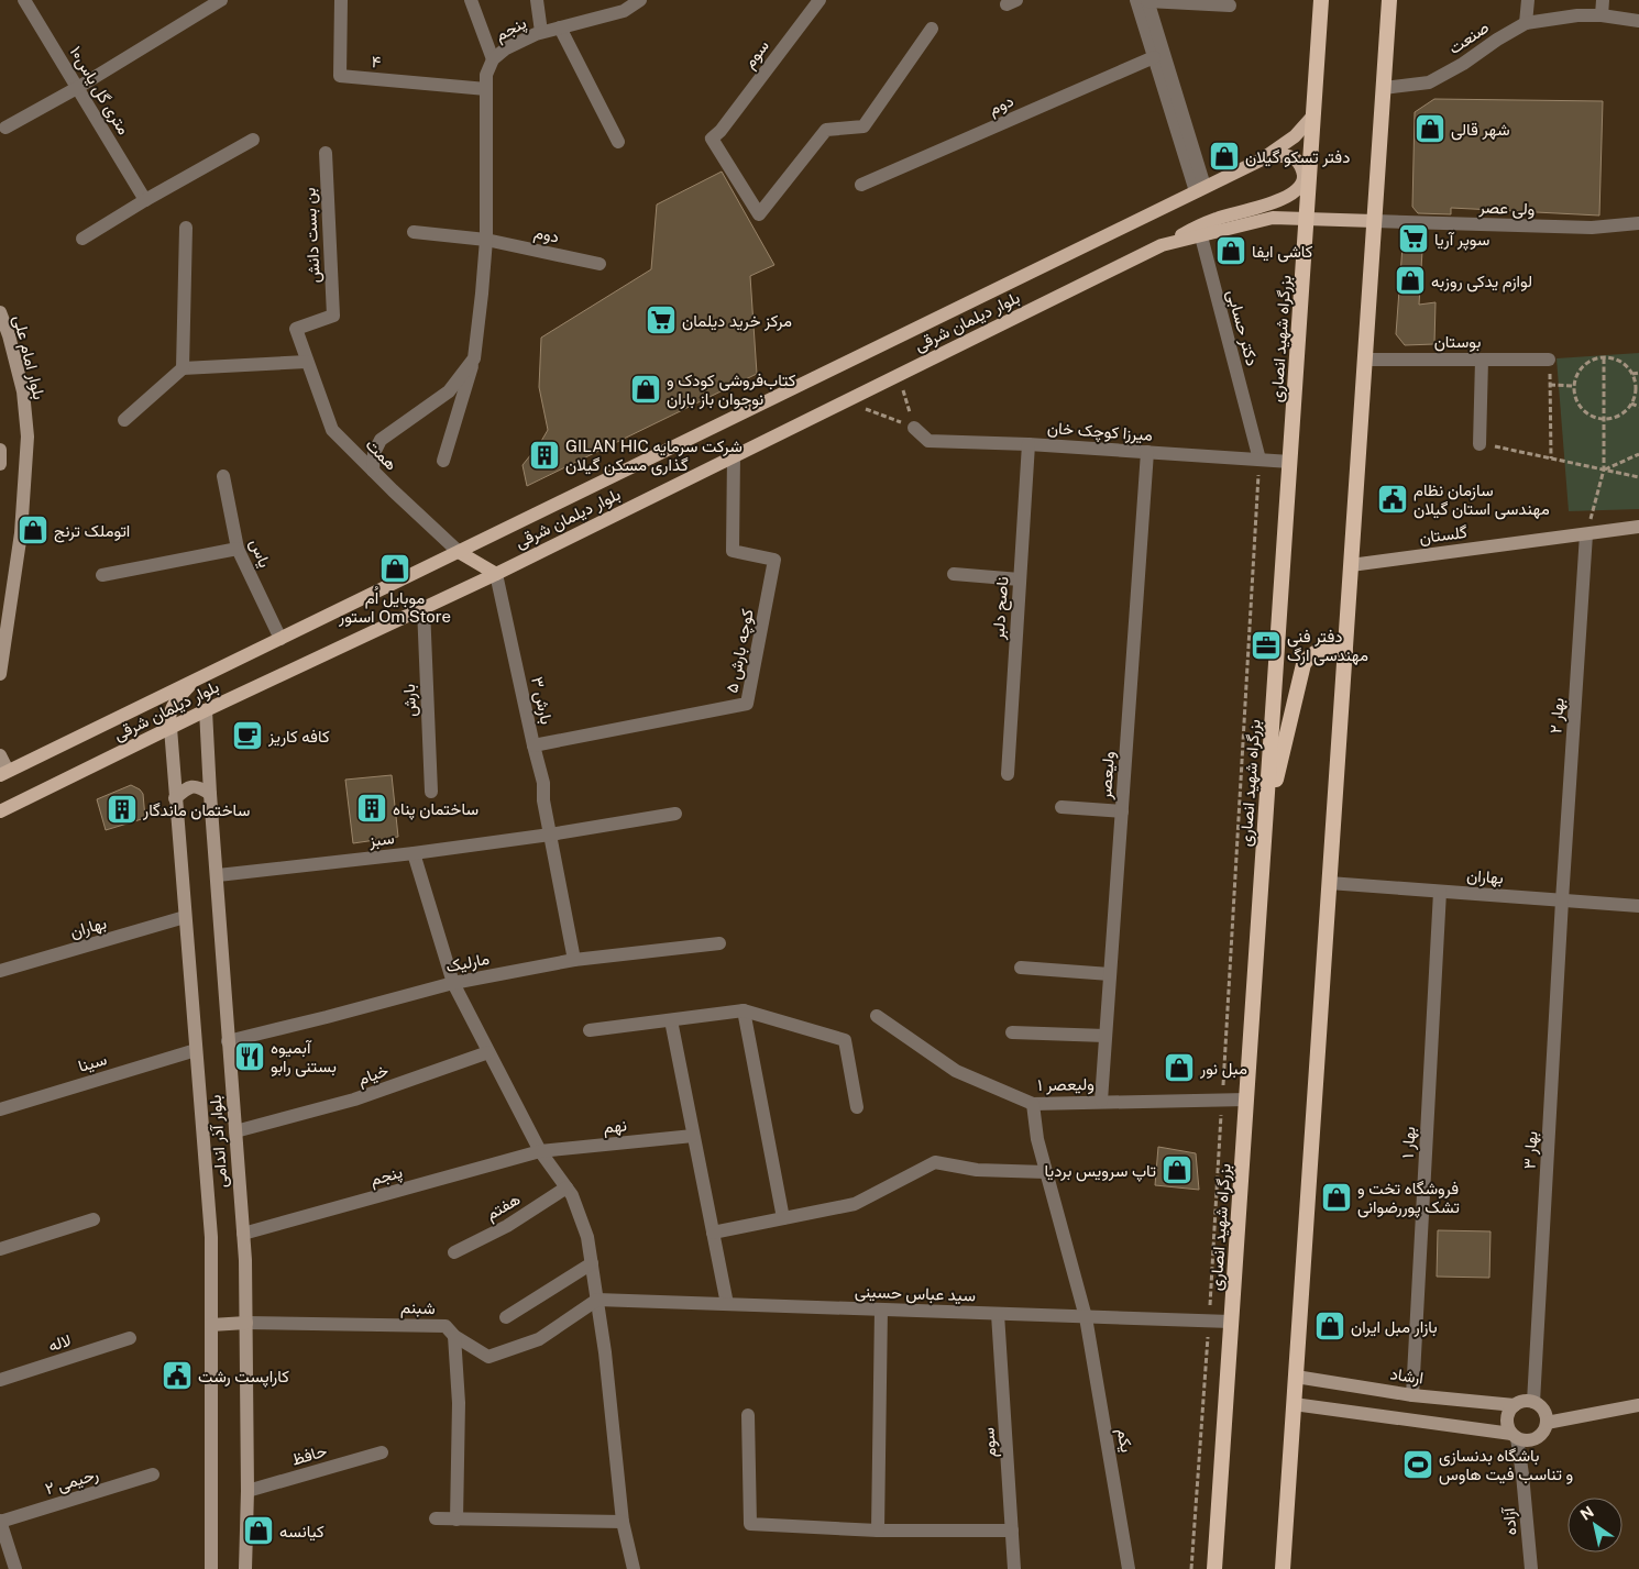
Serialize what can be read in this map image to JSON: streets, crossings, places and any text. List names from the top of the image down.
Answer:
{
  "streets": {
    "highway": ["بزرگراه شهید انصاری"],
    "main road": [
      "بلوار دیلمان شرقی",
      "بلوار امام علی",
      "گلستان",
      "بلوار آذر اندامی",
      "ارشاد"
    ],
    "street": [
      "پنجم",
      "صنعت",
      "سوم",
      "۴",
      "۱۰متری گل یاس",
      "دوم",
      "ولی عصر",
      "بن بست دانش",
      "دکتر حسابی",
      "بوستان",
      "میرزا کوچک خان",
      "همت",
      "یاس",
      "ناصح دلبر",
      "کوچه بارش ۵",
      "بارش",
      "بارش ۳",
      "بهار ۲",
      "ولیعصر",
      "سبز",
      "بهاران",
      "مارلیک",
      "سینا",
      "خیام",
      "ولیعصر ۱",
      "نهم",
      "بهار ۱",
      "بهار ۳",
      "هفتم",
      "سید عباس حسینی",
      "شبنم",
      "لاله",
      "یکم",
      "حافظ",
      "رحیمی ۲",
      "آزاده"
    ]
  },
  "crossings": [
    ["پنجم", "نهم"],
    ["پنجم", "بلوار آذر اندامی"],
    ["سوم", "سید عباس حسینی"],
    ["ولی عصر", "بلوار دیلمان شرقی"],
    ["بن بست دانش", "همت"],
    ["بلوار دیلمان شرقی", "دکتر حسابی"],
    ["بلوار دیلمان شرقی", "بزرگراه شهید انصاری"],
    ["بلوار دیلمان شرقی", "همت"],
    ["بلوار دیلمان شرقی", "یاس"],
    ["بلوار دیلمان شرقی", "کوچه بارش ۵"],
    ["بلوار دیلمان شرقی", "بارش"],
    ["بلوار دیلمان شرقی", "بارش ۳"],
    ["بلوار دیلمان شرقی", "بلوار آذر اندامی"],
    ["دکتر حسابی", "میرزا کوچک خان"],
    ["بزرگراه شهید انصاری", "میرزا کوچک خان"],
    ["بزرگراه شهید انصاری", "ولیعصر ۱"],
    ["بزرگراه شهید انصاری", "سید عباس حسینی"],
    ["میرزا کوچک خان", "ناصح دلبر"],
    ["میرزا کوچک خان", "ولیعصر"],
    ["گلستان", "بهار ۲"],
    ["کوچه بارش ۵", "بارش ۳"],
    ["بارش ۳", "سبز"],
    ["بارش ۳", "مارلیک"],
    ["بهار ۲", "بهاران"],
    ["بهار ۲", "بهار ۳"],
    ["ولیعصر", "ولیعصر ۱"],
    ["سبز", "بلوار آذر اندامی"],
    ["بهاران", "بلوار آذر اندامی"],
    ["بهاران", "بهار ۱"],
    ["بهاران", "بهار ۳"],
    ["مارلیک", "بلوار آذر اندامی"],
    ["سینا", "بلوار آذر اندامی"],
    ["خیام", "بلوار آذر اندامی"],
    ["ولیعصر ۱", "یکم"],
    ["بلوار آذر اندامی", "شبنم"],
    ["بلوار آذر اندامی", "حافظ"],
    ["بهار ۱", "ارشاد"],
    ["بهار ۳", "ارشاد"],
    ["بهار ۳", "آزاده"],
    ["سید عباس حسینی", "شبنم"],
    ["سید عباس حسینی", "یکم"],
    ["ارشاد", "آزاده"]
  ],
  "places": {
    "shop": [
      "شهر قالی",
      "دفتر تسکو گیلان",
      "کاشی ایفا",
      "لوازم یدکی روزبه",
      "کتاب‌فروشی کودک و نوجوان باز باران",
      "اتوملک ترنج",
      "موبایل اُم استور Om Store",
      "مبل نور",
      "تاپ سرویس بردیا",
      "فروشگاه تخت و تشک پوررضوانی",
      "بازار مبل ایران",
      "کیانسه"
    ],
    "supermarket": ["سوپر آریا", "مرکز خرید دیلمان"],
    "building": ["GILAN HIC شرکت سرمایه گذاری مسکن گیلان", "ساختمان پناه", "ساختمان ماندگار"],
    "public building": ["سازمان نظام مهندسی استان گیلان", "کاراپست رشت"],
    "office": ["دفتر فنی مهندسی ارگ"],
    "cafe": ["کافه کاریز"],
    "restaurant": ["آبمیوه بستنی رابو"],
    "sports": ["باشگاه بدنسازی و تناسب فیت هاوس"]
  },
  "north": "top left"
}
